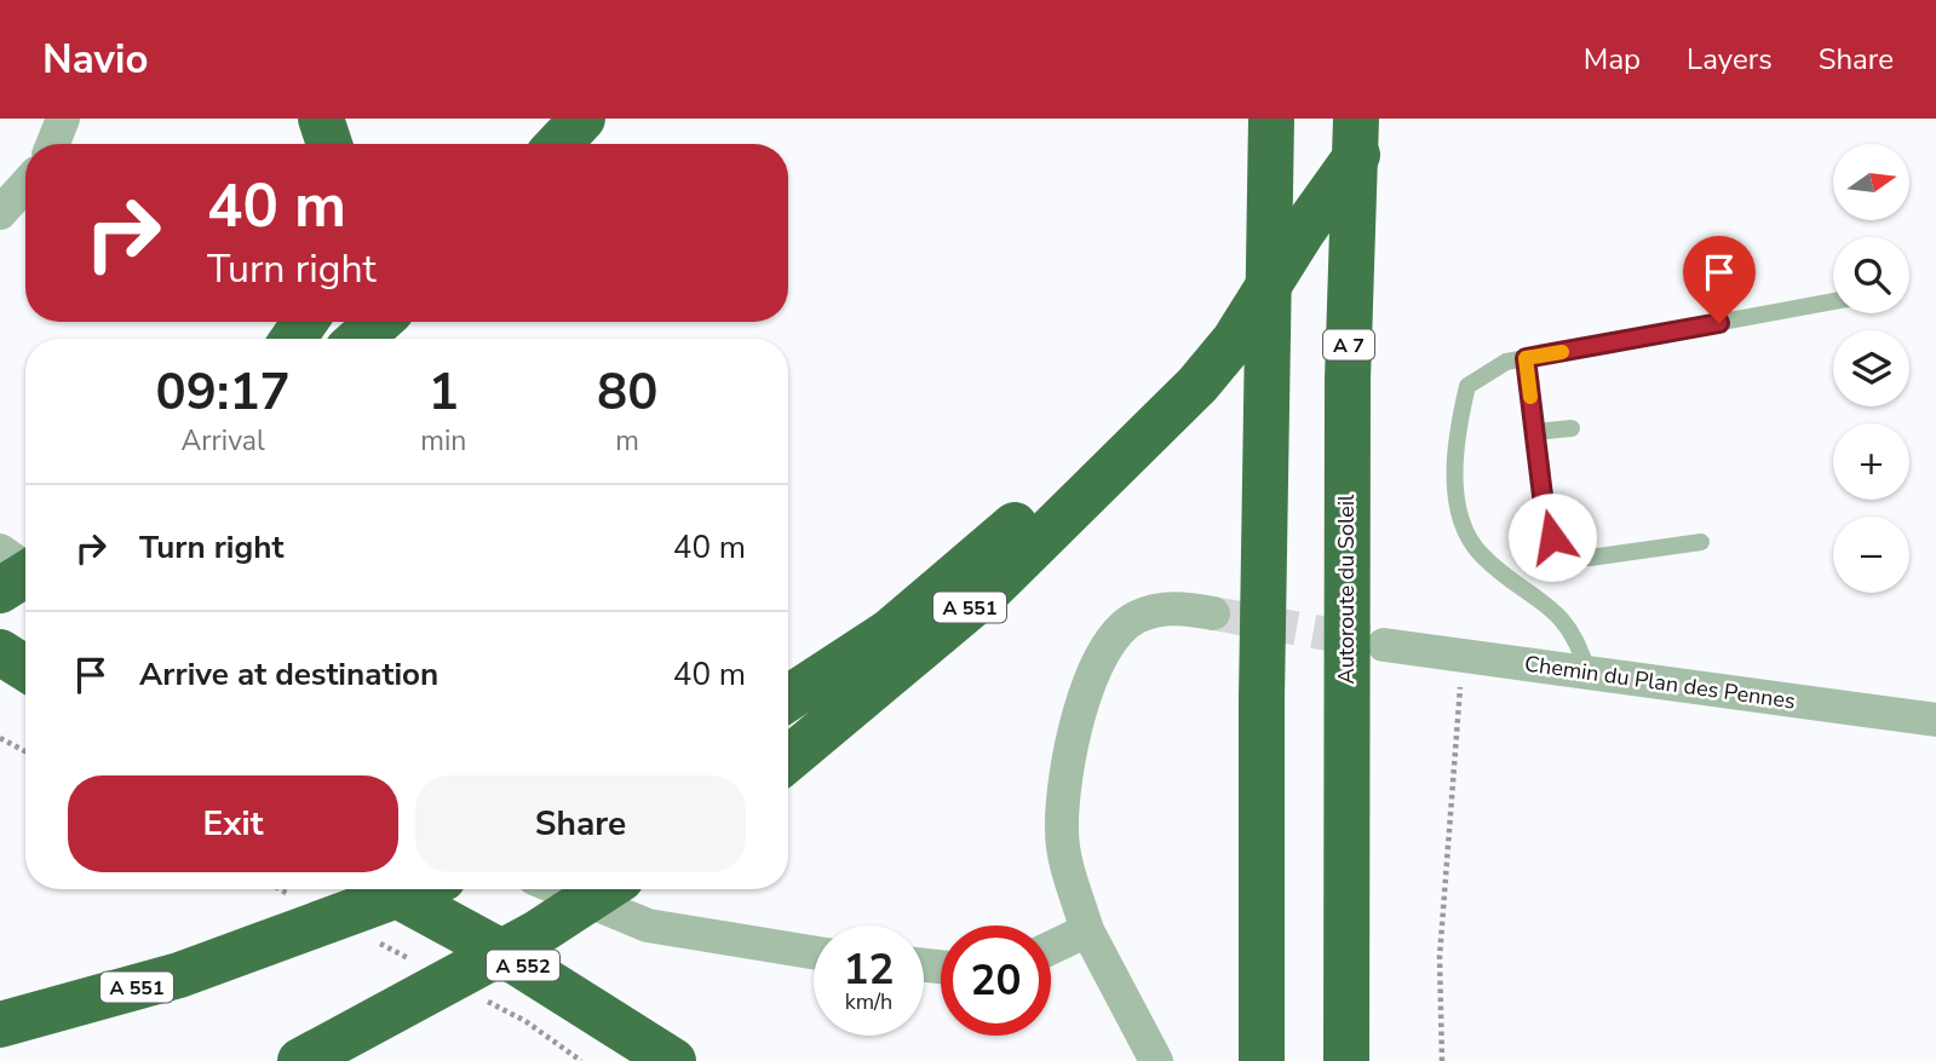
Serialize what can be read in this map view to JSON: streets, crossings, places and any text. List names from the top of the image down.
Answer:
{
  "streets": {
    "highway": [
      "A 7",
      "Autoroute du Soleil",
      "A 551",
      "A 552"
    ],
    "street": ["Chemin du Plan des Pennes"]
  },
  "north": "right",
  "page": {
    "header": "Navio",
    "nav": ["Map", "Layers", "Share"],
    "map_buttons": ["+", "−"],
    "turn": ["40 m", "Turn right"],
    "eta": [
      "09:17",
      "Arrival",
      "1",
      "min",
      "80",
      "m"
    ],
    "list": [
      {
        "name": "Turn right",
        "value": "40 m"
      },
      {
        "name": "Arrive at destination",
        "value": "40 m"
      }
    ],
    "buttons": ["Exit", "Share"],
    "speed": "12 km/h",
    "limit": "20"
  }
}
